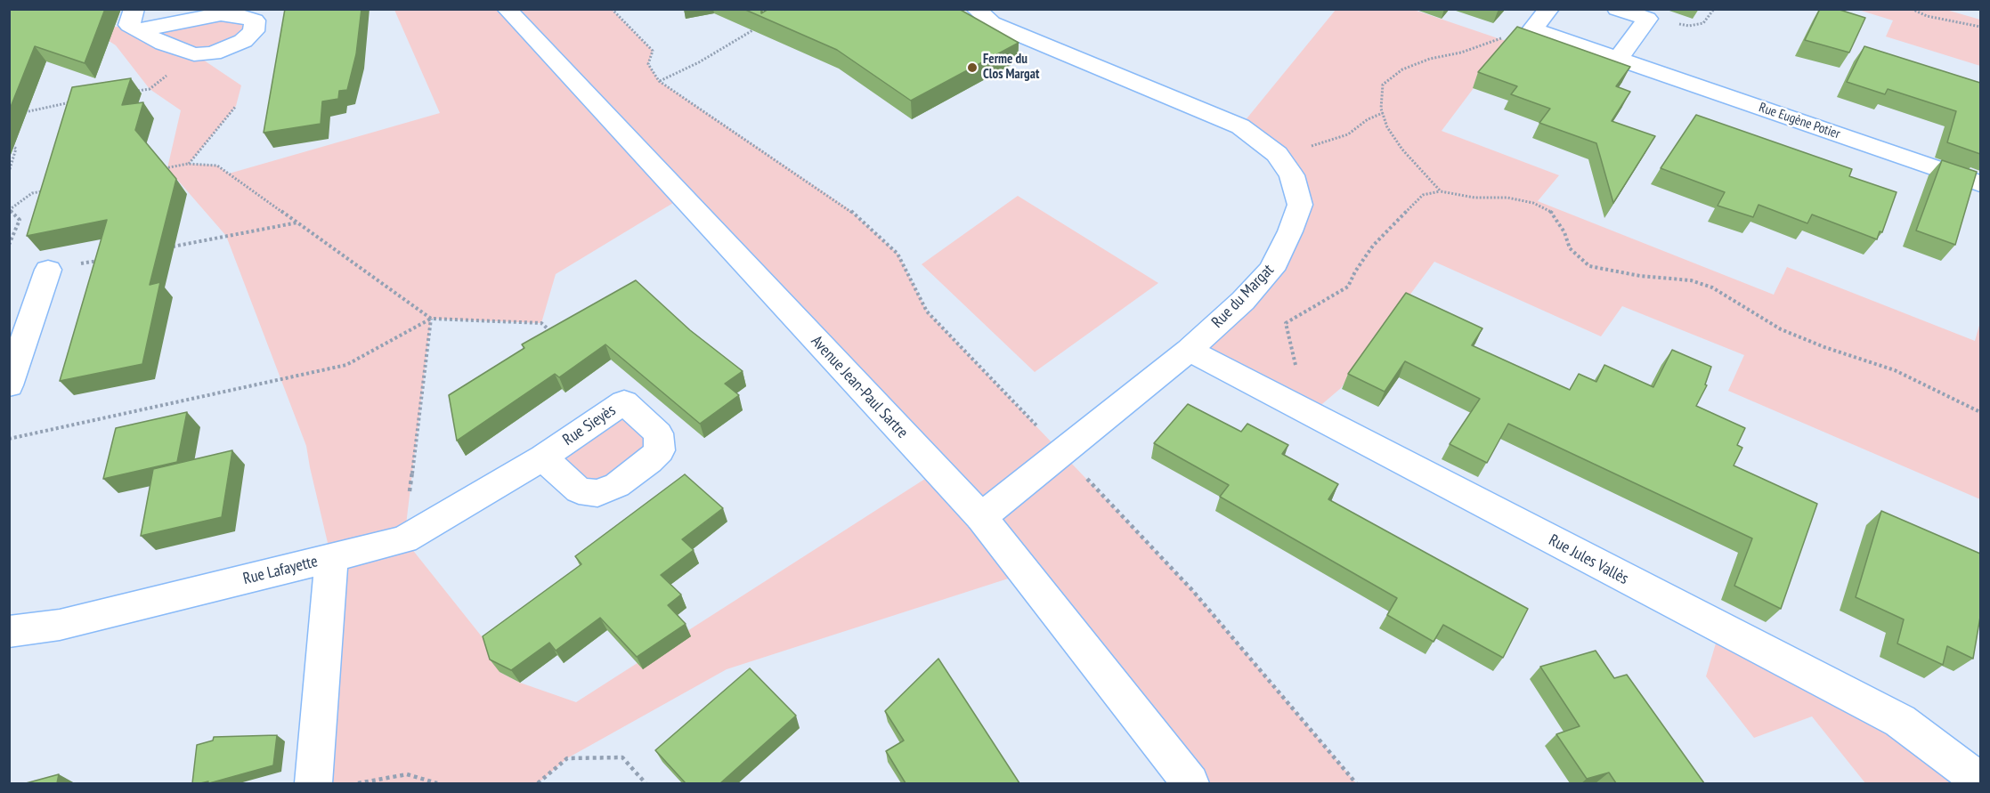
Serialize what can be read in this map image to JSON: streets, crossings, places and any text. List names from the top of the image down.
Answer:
{
  "streets": {
    "street": [
      "Rue Eugène Potier",
      "Rue du Margat",
      "Avenue Jean-Paul Sartre",
      "Rue Jules Vallès",
      "Rue Lafayette"
    ]
  },
  "crossings": [
    ["Rue du Margat", "Avenue Jean-Paul Sartre"],
    ["Rue du Margat", "Rue Jules Vallès"]
  ],
  "places": ["Ferme du Clos Margat"]
}
